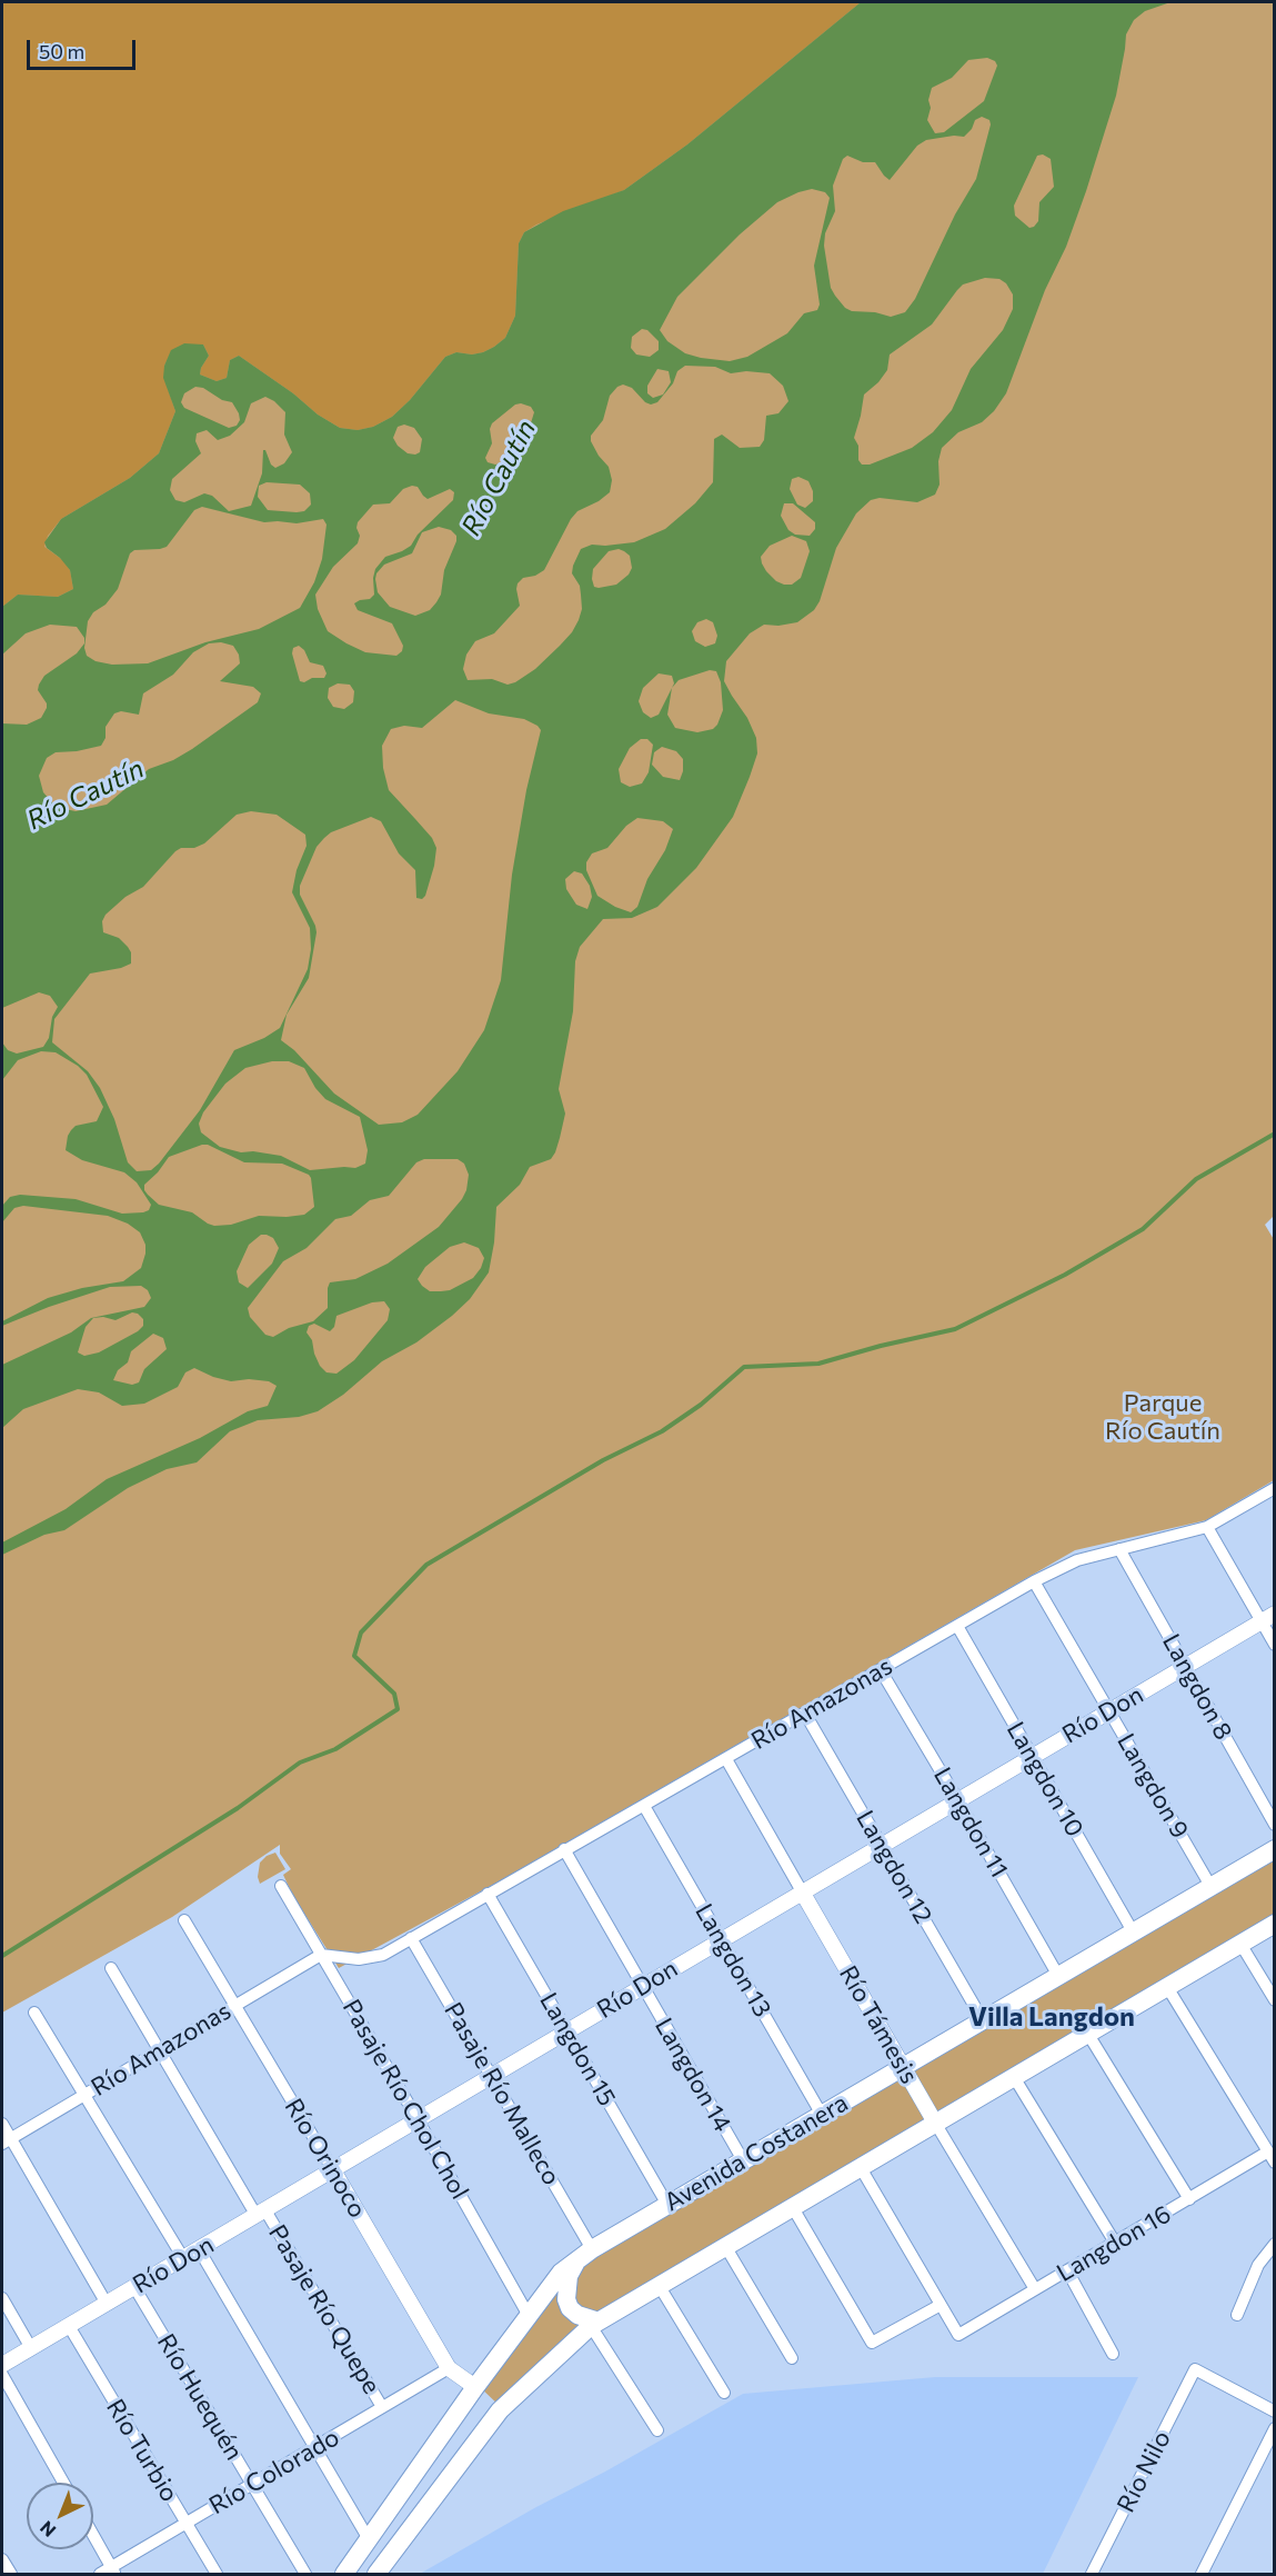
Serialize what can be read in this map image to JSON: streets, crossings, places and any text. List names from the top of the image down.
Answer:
{
  "streets": {
    "main road": ["Avenida Costanera"],
    "street": [
      "Langdon 8",
      "Río Amazonas",
      "Río Don",
      "Langdon 10",
      "Langdon 9",
      "Langdon 11",
      "Langdon 12",
      "Langdon 13",
      "Río Támesis",
      "Langdon 15",
      "Langdon 14",
      "Pasaje Río Malleco",
      "Pasaje Río Chol Chol",
      "Río Orinoco",
      "Langdon 16",
      "Pasaje Río Quepe",
      "Río Huequén",
      "Río Turbio",
      "Río Colorado",
      "Río Nilo"
    ]
  },
  "crossings": [
    ["Langdon 8", "Río Amazonas"],
    ["Langdon 8", "Río Don"],
    ["Río Amazonas", "Langdon 10"],
    ["Río Amazonas", "Langdon 9"],
    ["Río Amazonas", "Langdon 11"],
    ["Río Amazonas", "Langdon 12"],
    ["Río Amazonas", "Langdon 13"],
    ["Río Amazonas", "Río Támesis"],
    ["Río Amazonas", "Langdon 15"],
    ["Río Amazonas", "Langdon 14"],
    ["Río Amazonas", "Pasaje Río Malleco"],
    ["Río Amazonas", "Pasaje Río Chol Chol"],
    ["Río Amazonas", "Río Orinoco"],
    ["Río Amazonas", "Pasaje Río Quepe"],
    ["Río Don", "Langdon 10"],
    ["Río Don", "Langdon 9"],
    ["Río Don", "Langdon 11"],
    ["Río Don", "Langdon 12"],
    ["Río Don", "Langdon 13"],
    ["Río Don", "Río Támesis"],
    ["Río Don", "Langdon 15"],
    ["Río Don", "Langdon 14"],
    ["Río Don", "Pasaje Río Malleco"],
    ["Río Don", "Pasaje Río Chol Chol"],
    ["Río Don", "Río Orinoco"],
    ["Río Don", "Pasaje Río Quepe"],
    ["Río Don", "Río Huequén"],
    ["Río Don", "Río Turbio"],
    ["Langdon 10", "Avenida Costanera"],
    ["Langdon 9", "Avenida Costanera"],
    ["Langdon 11", "Avenida Costanera"],
    ["Langdon 12", "Avenida Costanera"],
    ["Langdon 13", "Avenida Costanera"],
    ["Río Támesis", "Avenida Costanera"],
    ["Río Támesis", "Langdon 16"],
    ["Langdon 15", "Avenida Costanera"],
    ["Langdon 14", "Avenida Costanera"],
    ["Pasaje Río Malleco", "Avenida Costanera"],
    ["Pasaje Río Chol Chol", "Avenida Costanera"],
    ["Avenida Costanera", "Río Orinoco"],
    ["Río Orinoco", "Río Colorado"],
    ["Pasaje Río Quepe", "Río Colorado"],
    ["Río Huequén", "Río Colorado"],
    ["Río Turbio", "Río Colorado"]
  ],
  "districts": ["Villa Langdon"],
  "water": ["Río Cautín"],
  "parks": ["Parque Río Cautín"],
  "scale_bar": "50 m",
  "north": "bottom left"
}
